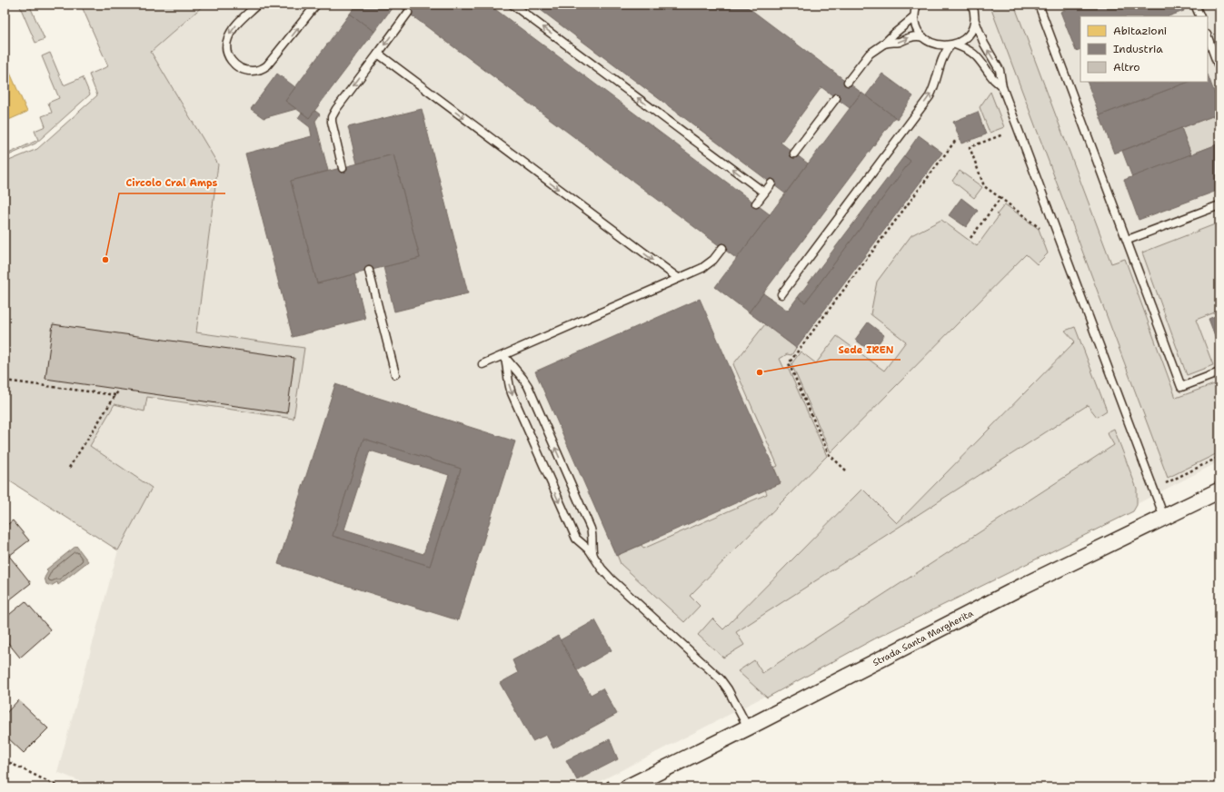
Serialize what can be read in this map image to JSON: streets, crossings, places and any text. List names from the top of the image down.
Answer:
{
  "streets": {
    "street": ["Strada Santa Margherita"]
  },
  "places": ["Circolo Cral Amps", "Sede IREN"],
  "legend": ["Abitazioni", "Industria", "Altro"]
}
